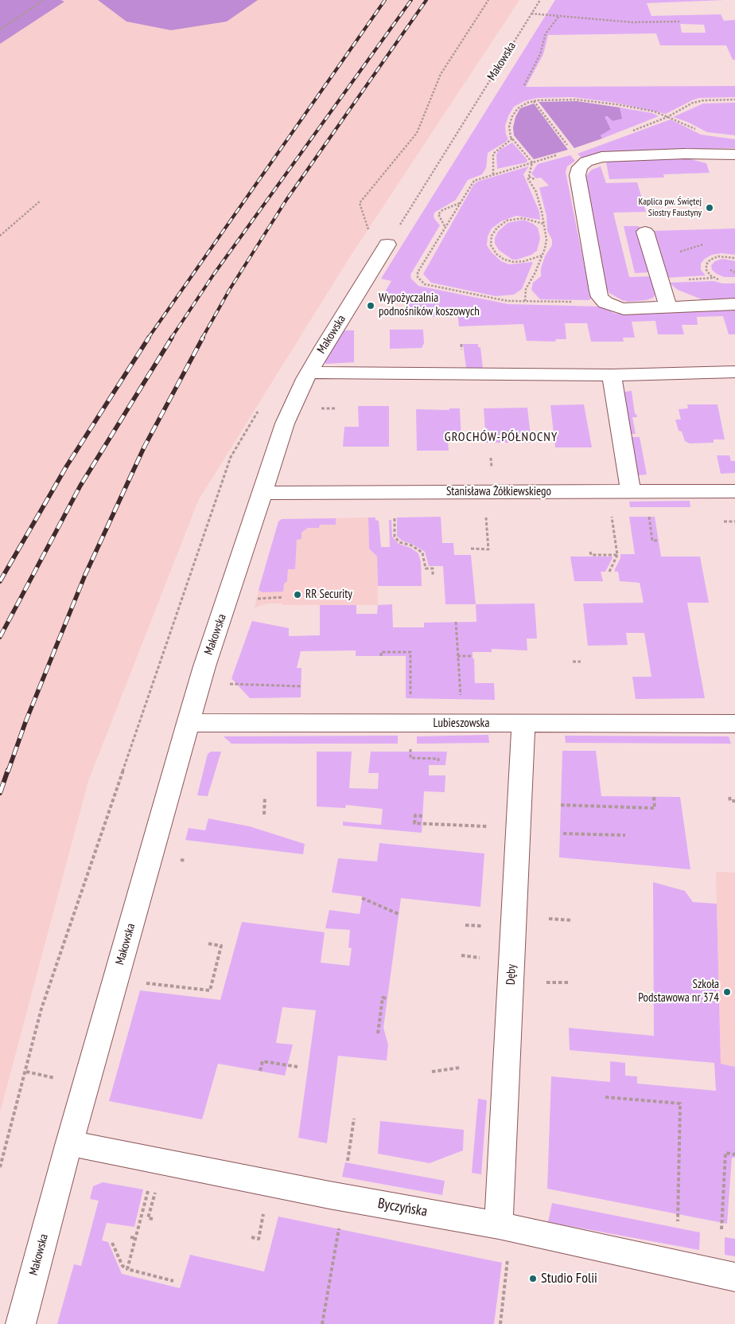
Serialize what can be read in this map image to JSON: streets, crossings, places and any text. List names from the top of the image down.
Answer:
{
  "streets": {
    "street": [
      "Makowska",
      "Stanisława Żółkiewskiego",
      "Lubieszowska",
      "Dęby",
      "Byczyńska"
    ]
  },
  "crossings": [
    ["Makowska", "Stanisława Żółkiewskiego"],
    ["Makowska", "Lubieszowska"],
    ["Makowska", "Byczyńska"],
    ["Lubieszowska", "Dęby"],
    ["Dęby", "Byczyńska"]
  ],
  "districts": ["GROCHÓW-PÓŁNOCNY"],
  "places": [
    "Kaplica pw. Świętej Siostry Faustyny",
    "Wypożyczalnia podnośników koszowych",
    "RR Security",
    "Szkoła Podstawowa nr 374",
    "Studio Folii"
  ]
}
